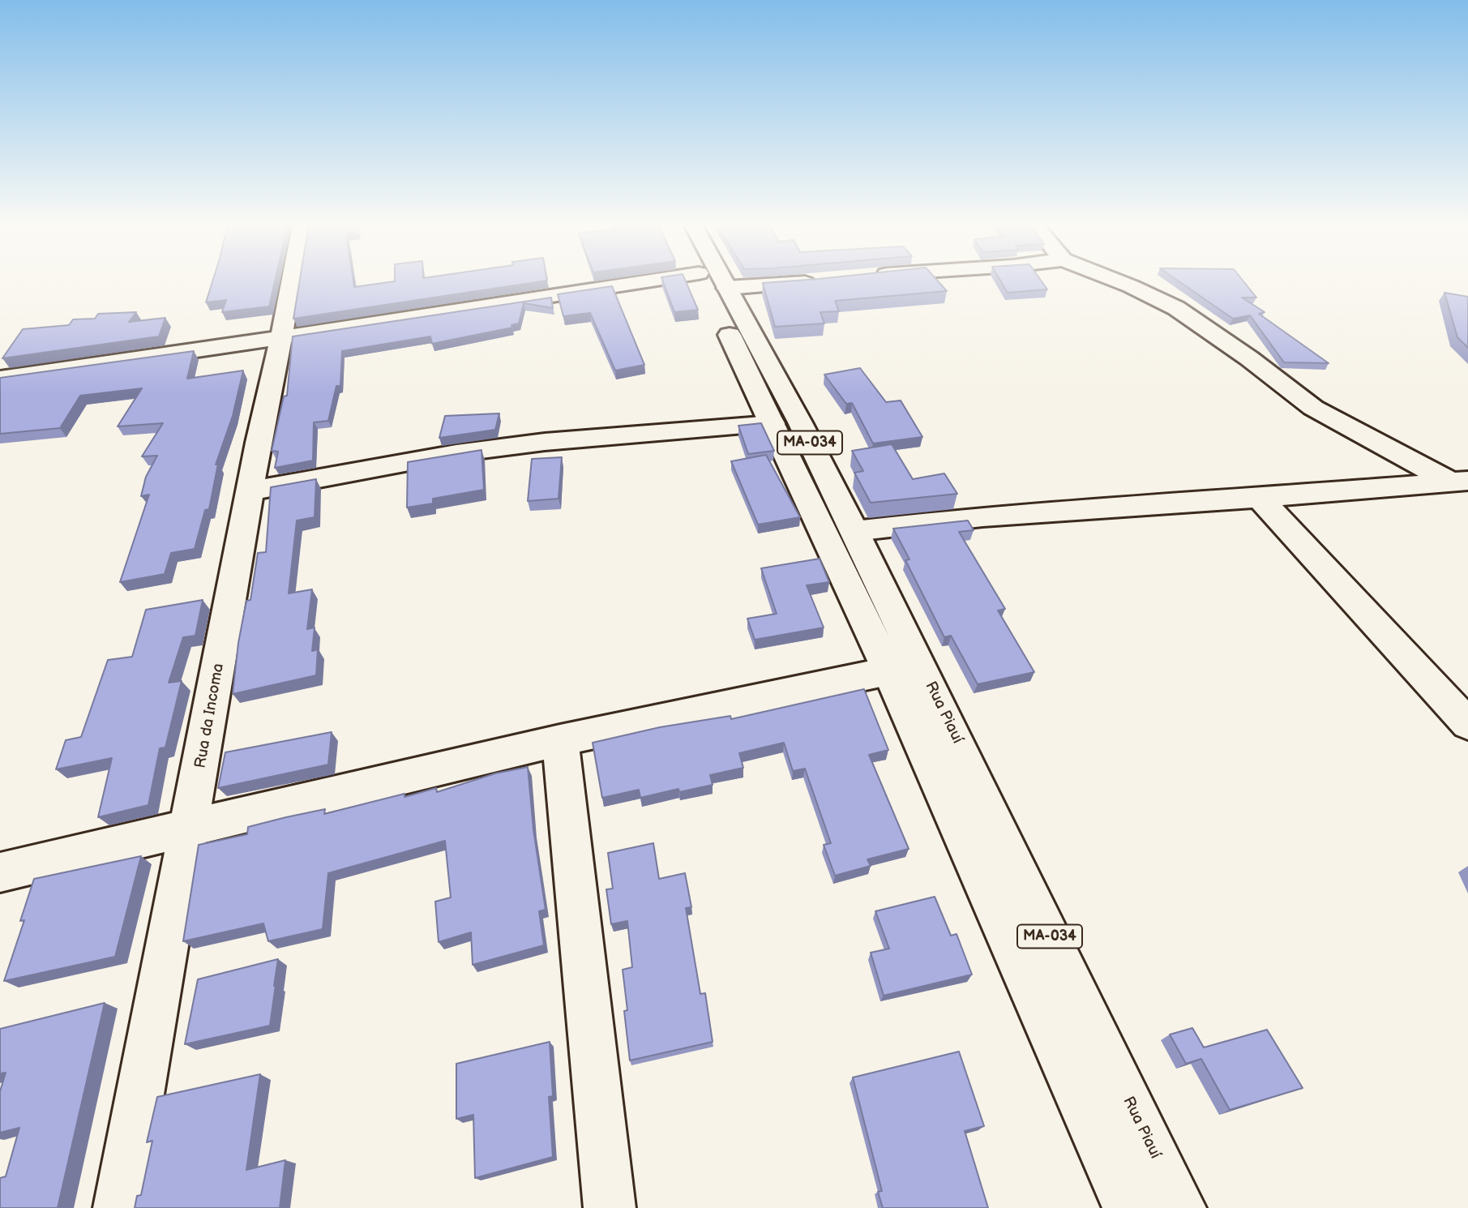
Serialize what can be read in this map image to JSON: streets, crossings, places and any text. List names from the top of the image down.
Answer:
{
  "streets": {
    "street": ["MA-034", "Rua Piauí", "Rua da Incoma"]
  },
  "crossings": [
    ["MA-034", "Rua Piauí"]
  ]
}
